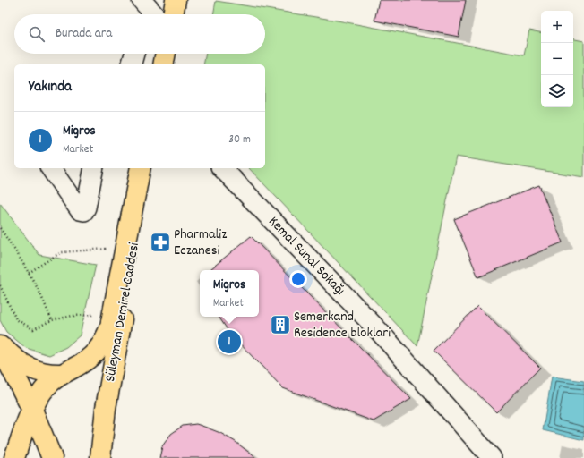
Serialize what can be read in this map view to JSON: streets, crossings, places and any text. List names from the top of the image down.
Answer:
{
  "streets": {
    "main road": ["Süleyman Demirel Caddesi"],
    "street": ["Kemal Sunal Sokağı"]
  },
  "places": {
    "pharmacy": ["Pharmaliz Eczanesi"],
    "building": ["Semerkand Residence bloklari"]
  },
  "page": {
    "map_buttons": ["+", "−"],
    "search": "Burada ara",
    "heading": "Yakında",
    "list": [
      {
        "mark": "1",
        "name": "Migros",
        "note": "Market",
        "value": "30 m"
      }
    ],
    "popup": ["Migros", "Market"],
    "pins": "1"
  }
}
